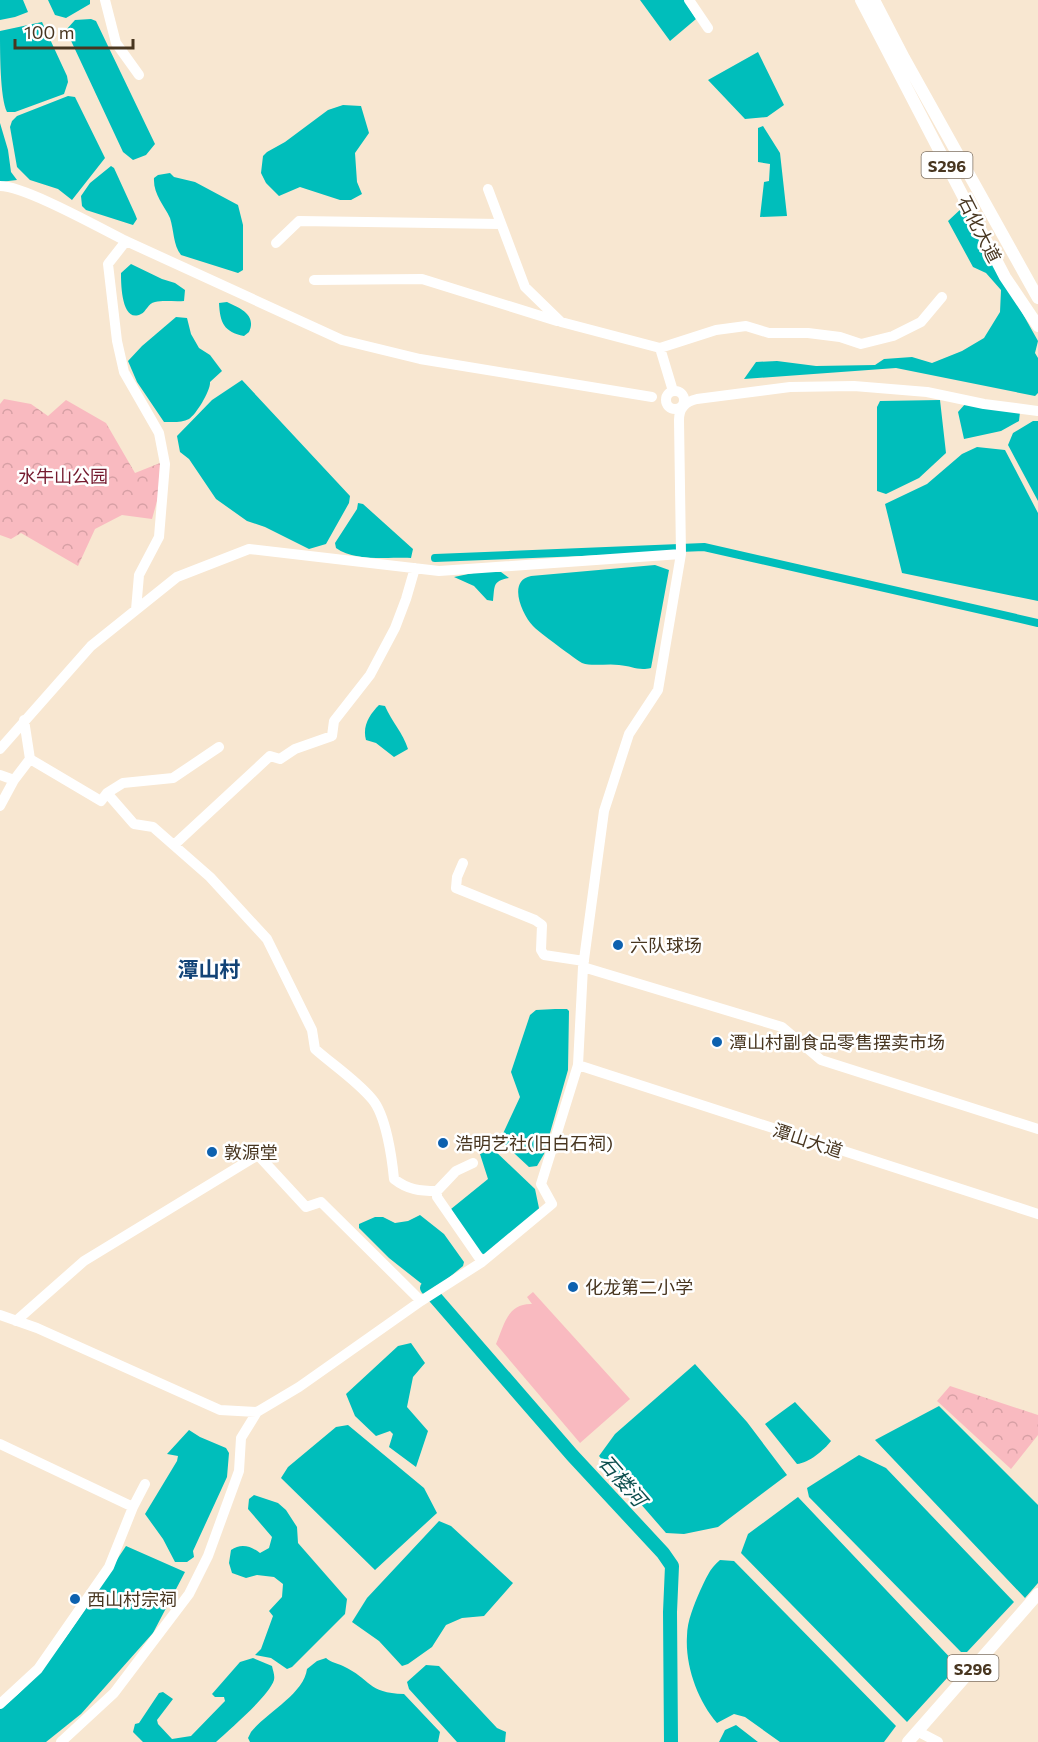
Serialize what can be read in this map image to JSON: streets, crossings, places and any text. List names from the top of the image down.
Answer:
{
  "streets": {
    "main road": ["S296", "石化大道"],
    "street": ["潭山大道"]
  },
  "districts": ["潭山村"],
  "water": ["石楼河"],
  "parks": ["水牛山公园"],
  "places": [
    "六队球场",
    "潭山村副食品零售摆卖市场",
    "浩明艺社(旧白石祠)",
    "敦源堂",
    "化龙第二小学",
    "西山村宗祠"
  ],
  "scale_bar": "100 m"
}
